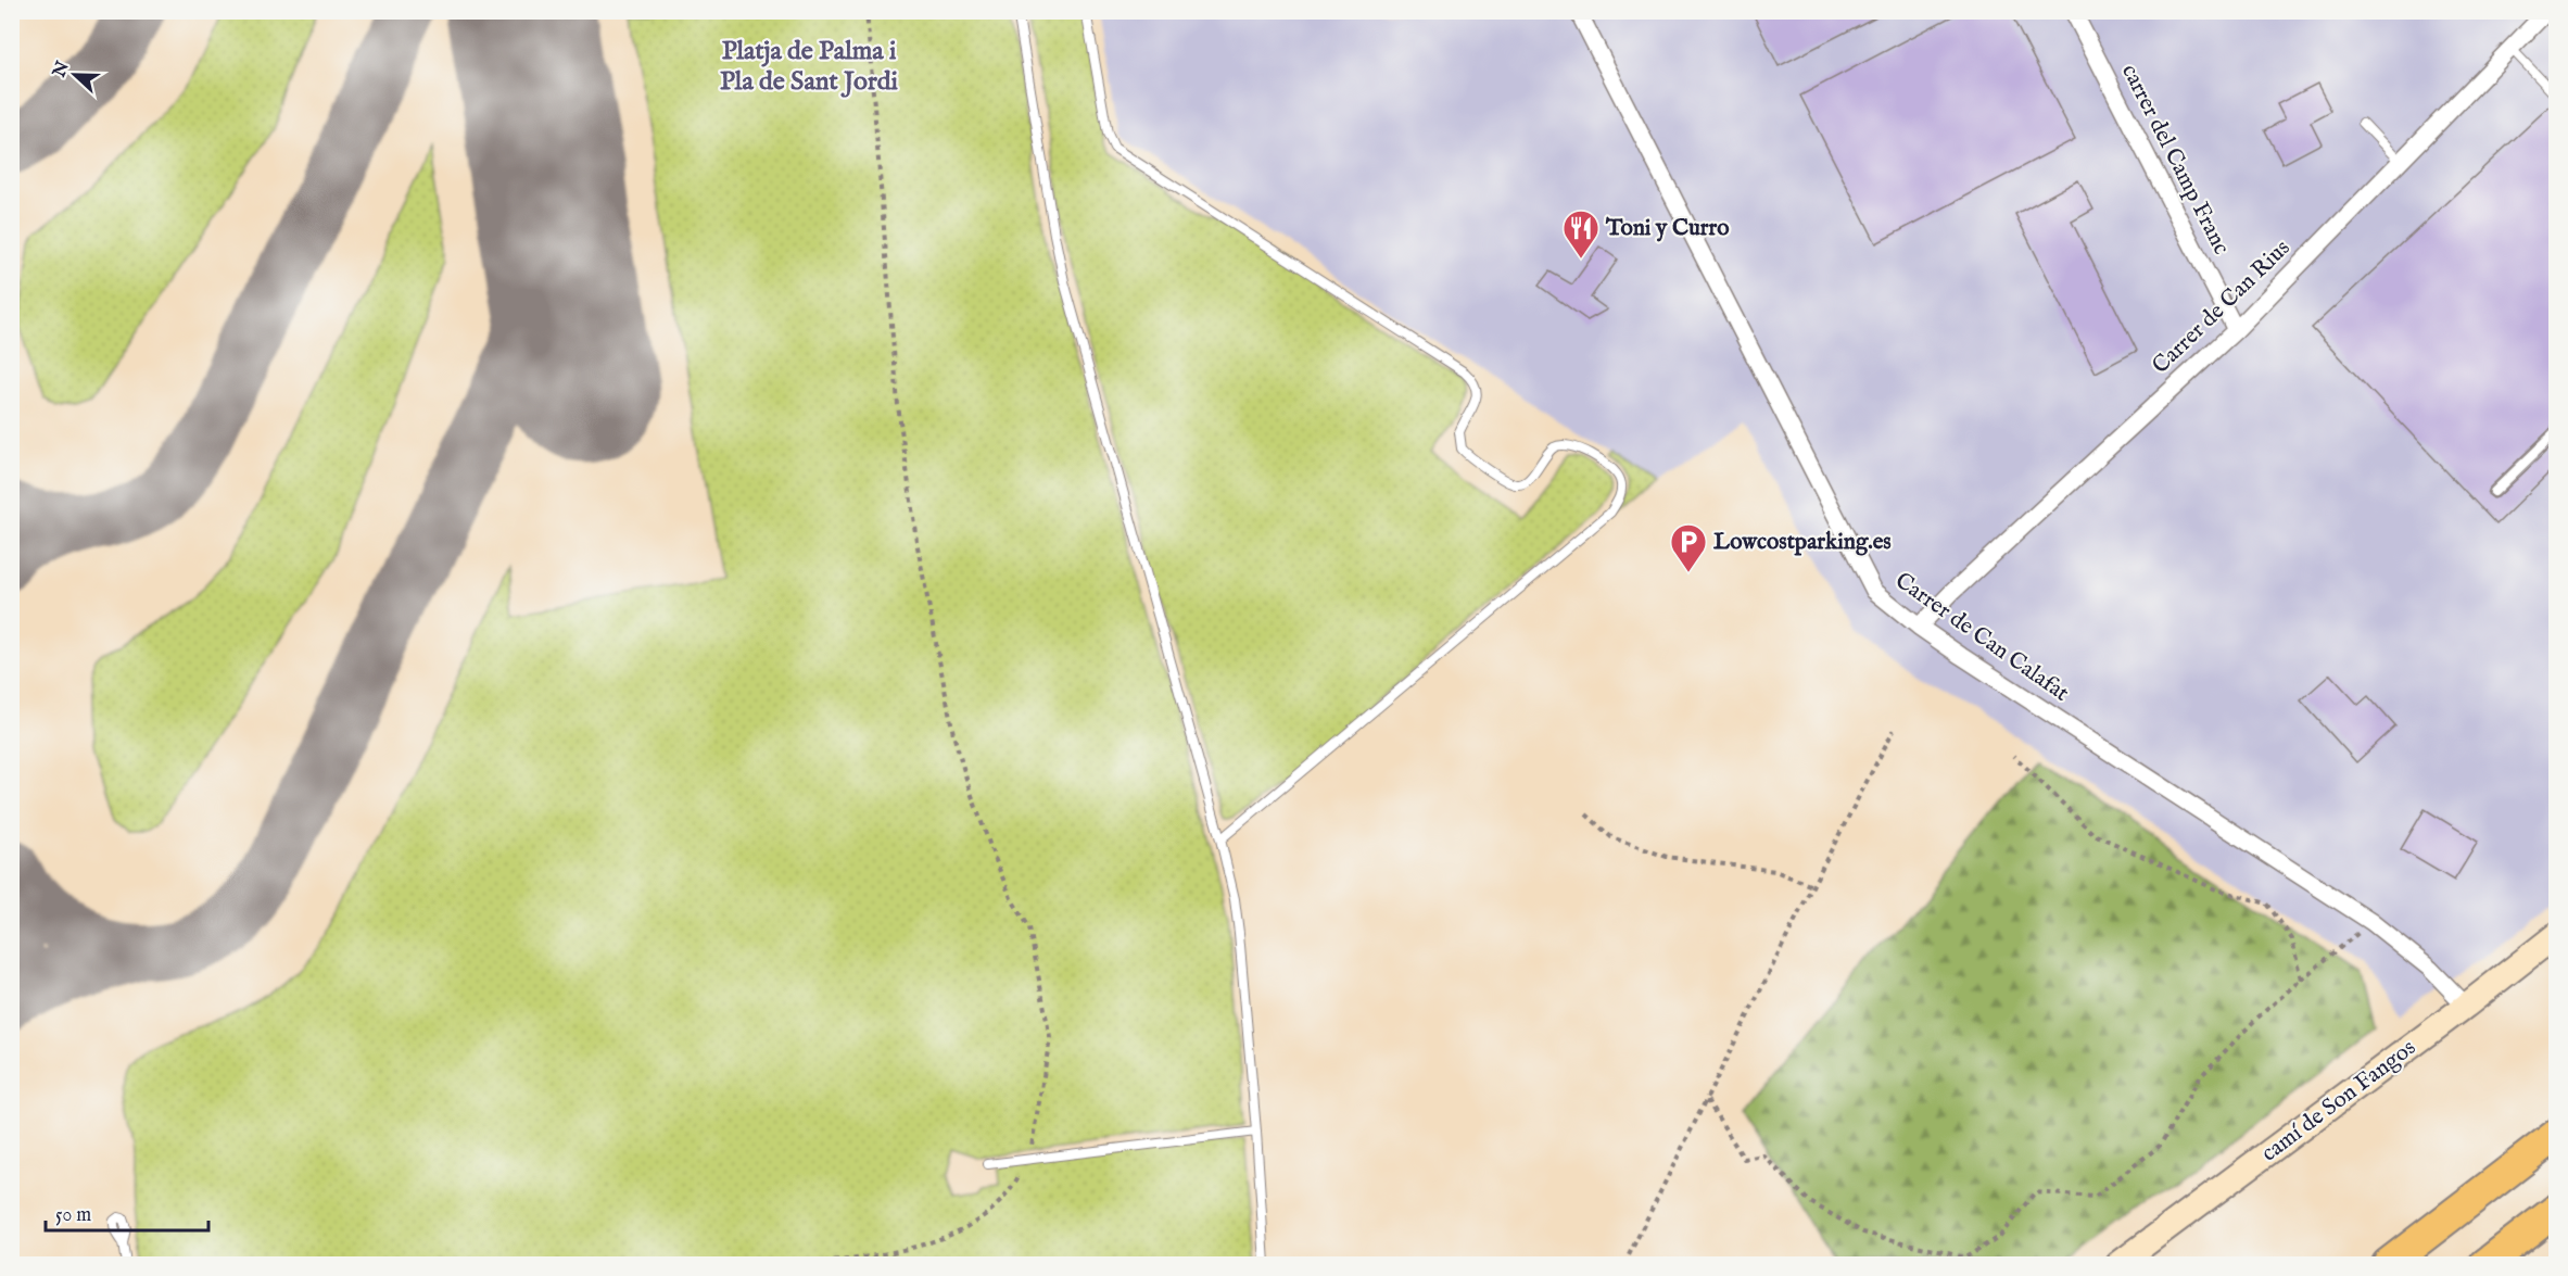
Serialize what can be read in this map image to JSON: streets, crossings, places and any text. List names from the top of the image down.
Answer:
{
  "streets": {
    "street": [
      "carrer del Camp Franc",
      "Carrer de Can Rius",
      "Carrer de Can Calafat",
      "camí de Son Fangos"
    ]
  },
  "crossings": [
    ["carrer del Camp Franc", "Carrer de Can Rius"],
    ["Carrer de Can Rius", "Carrer de Can Calafat"],
    ["Carrer de Can Calafat", "camí de Son Fangos"]
  ],
  "districts": ["Platja de Palma i Pla de Sant Jordi"],
  "places": {
    "restaurant": ["Toni y Curro"],
    "parking": ["Lowcostparking.es"]
  },
  "scale_bar": "50 m",
  "north": "left"
}
